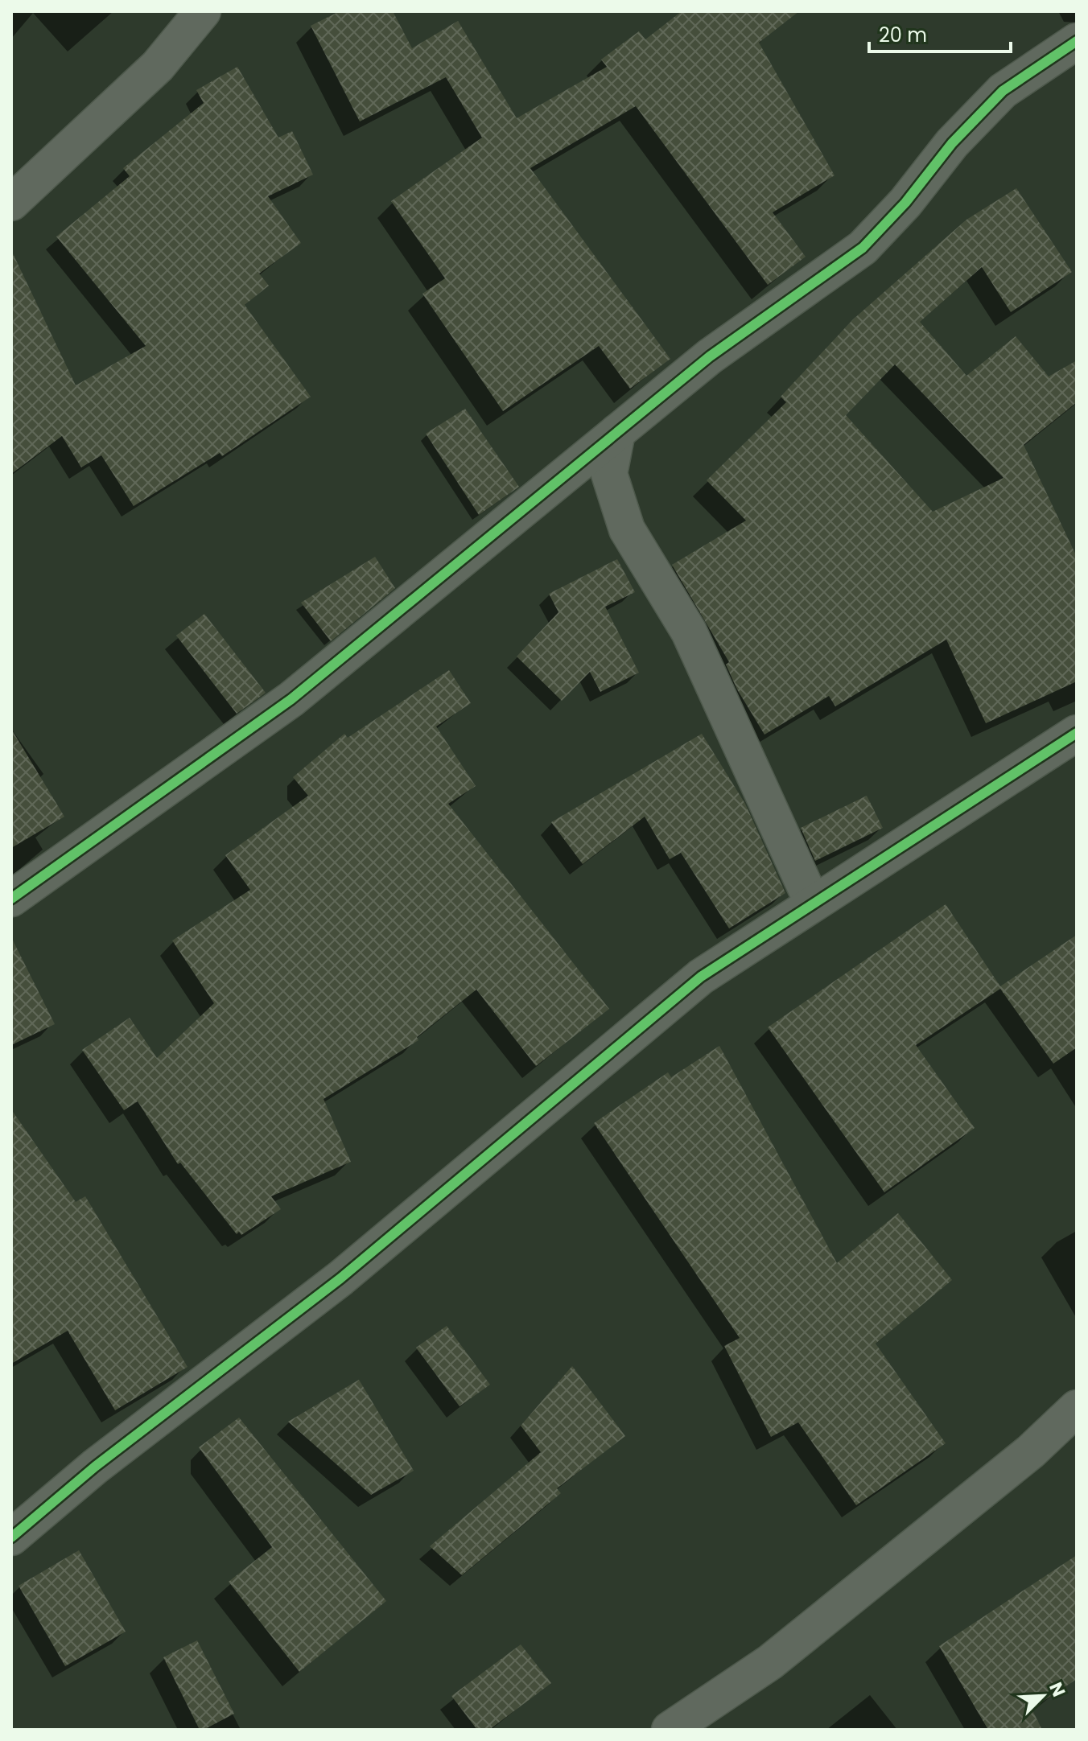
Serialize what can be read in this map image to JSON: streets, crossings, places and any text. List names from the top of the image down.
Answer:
{
  "scale_bar": "20 m",
  "north": "top right"
}
